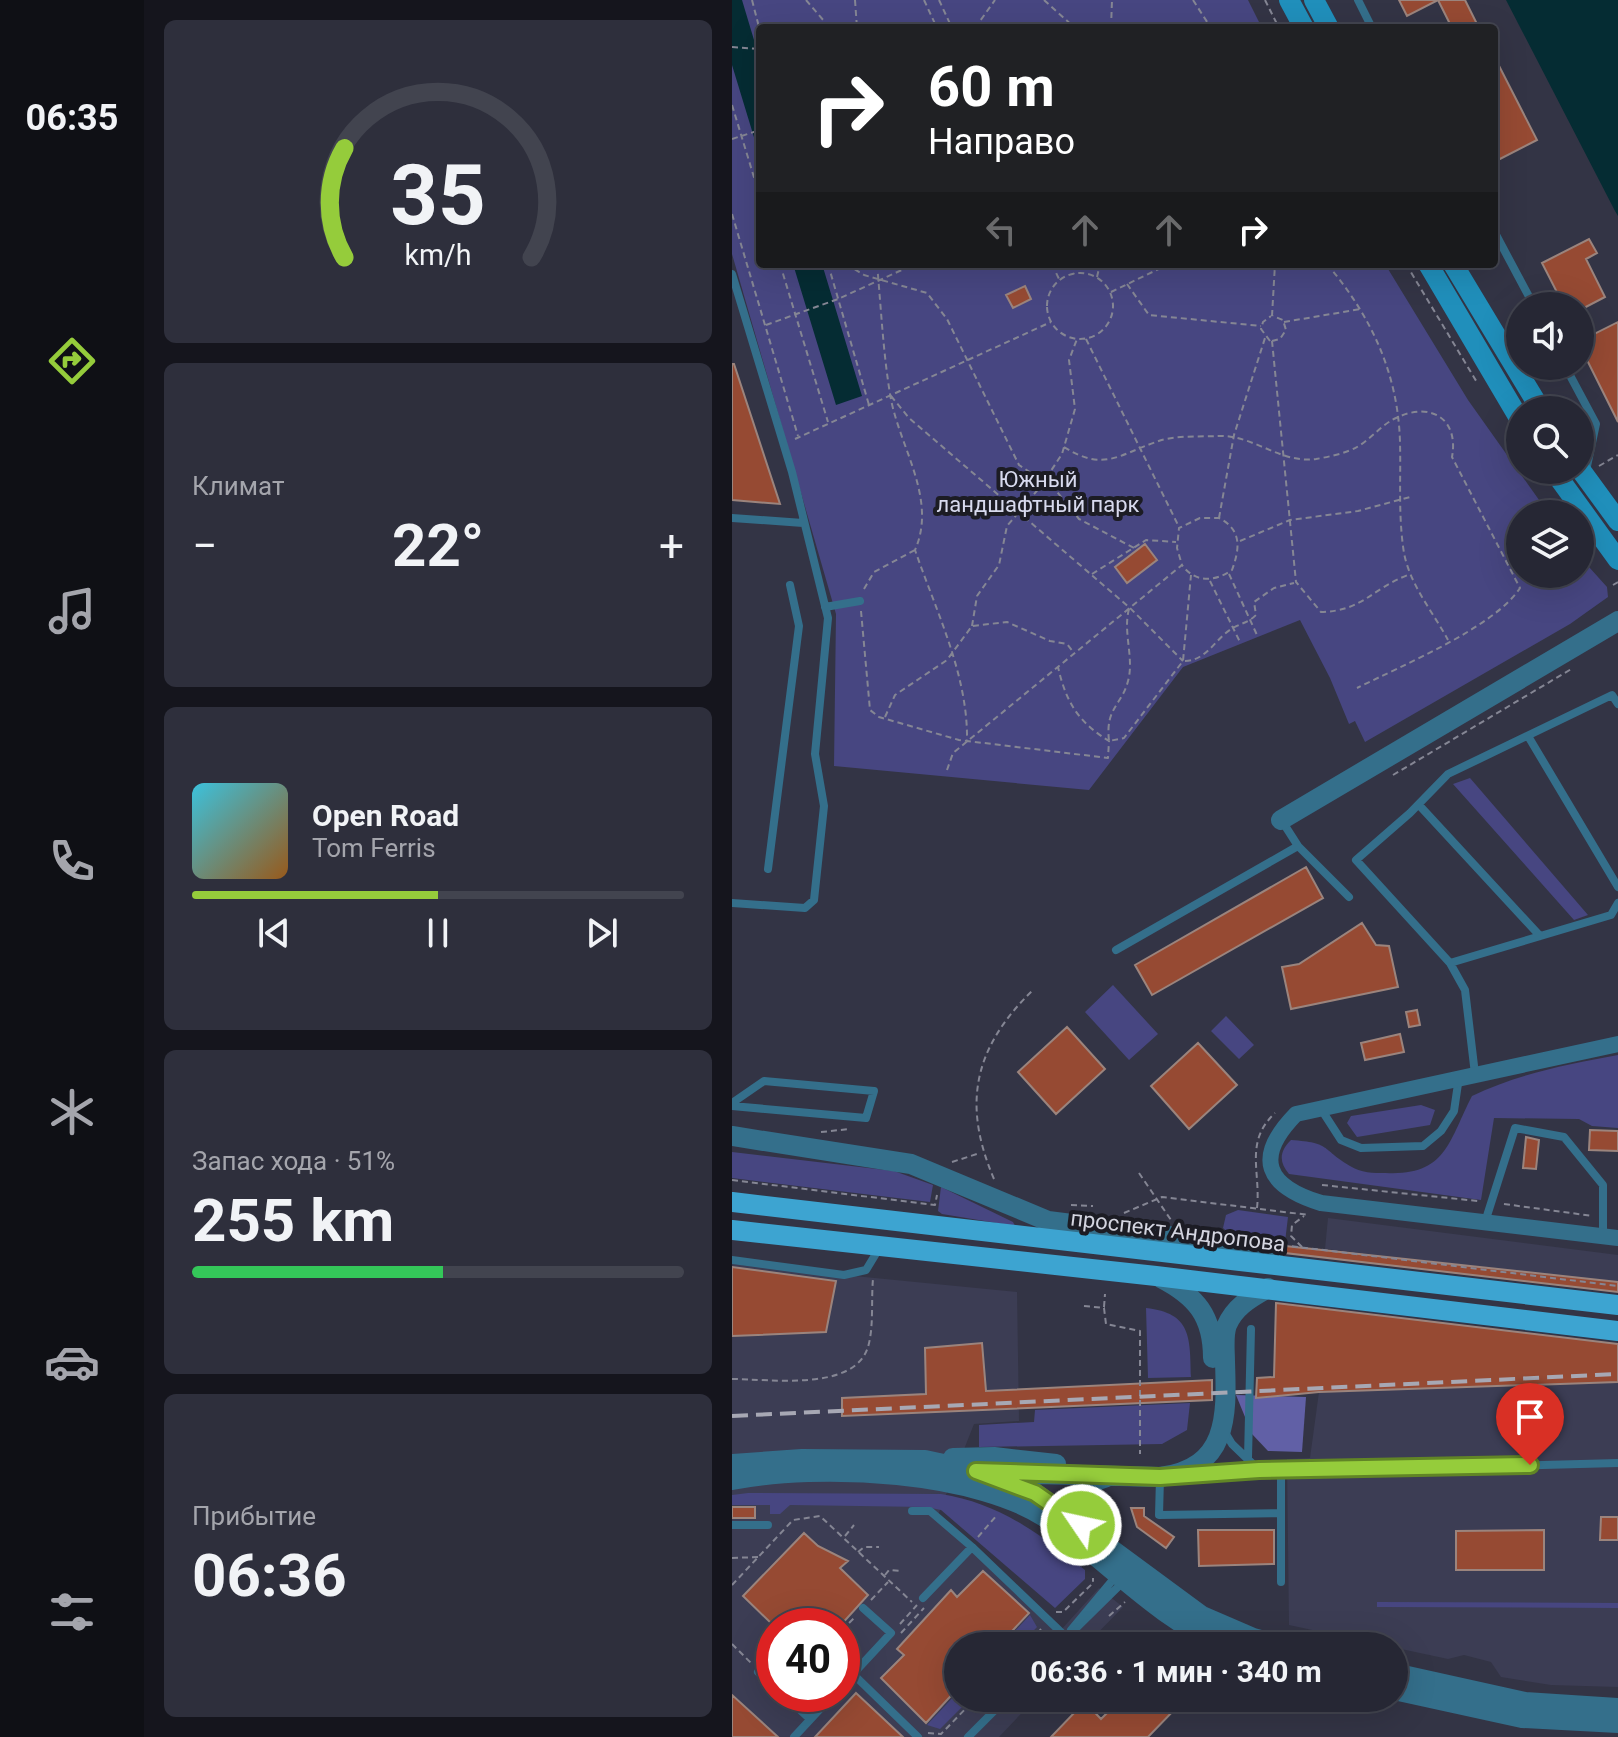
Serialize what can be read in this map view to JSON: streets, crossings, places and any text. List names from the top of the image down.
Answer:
{
  "streets": {
    "main road": ["проспект Андропова"]
  },
  "parks": ["Южный ландшафтный парк"],
  "page": {
    "tabs": "06:35",
    "turn": ["60 m", "Направо"],
    "tile": [
      "Климат",
      ["Запас хода · 51%", "255 km"],
      ["Прибытие", "06:36"]
    ],
    "heat": ["−", "22°", "+"],
    "song": ["Open Road", "Tom Ferris"],
    "limit": "40",
    "trip": "06:36 · 1 мин · 340 m",
    "gauge": ["35", "km/h"]
  }
}
